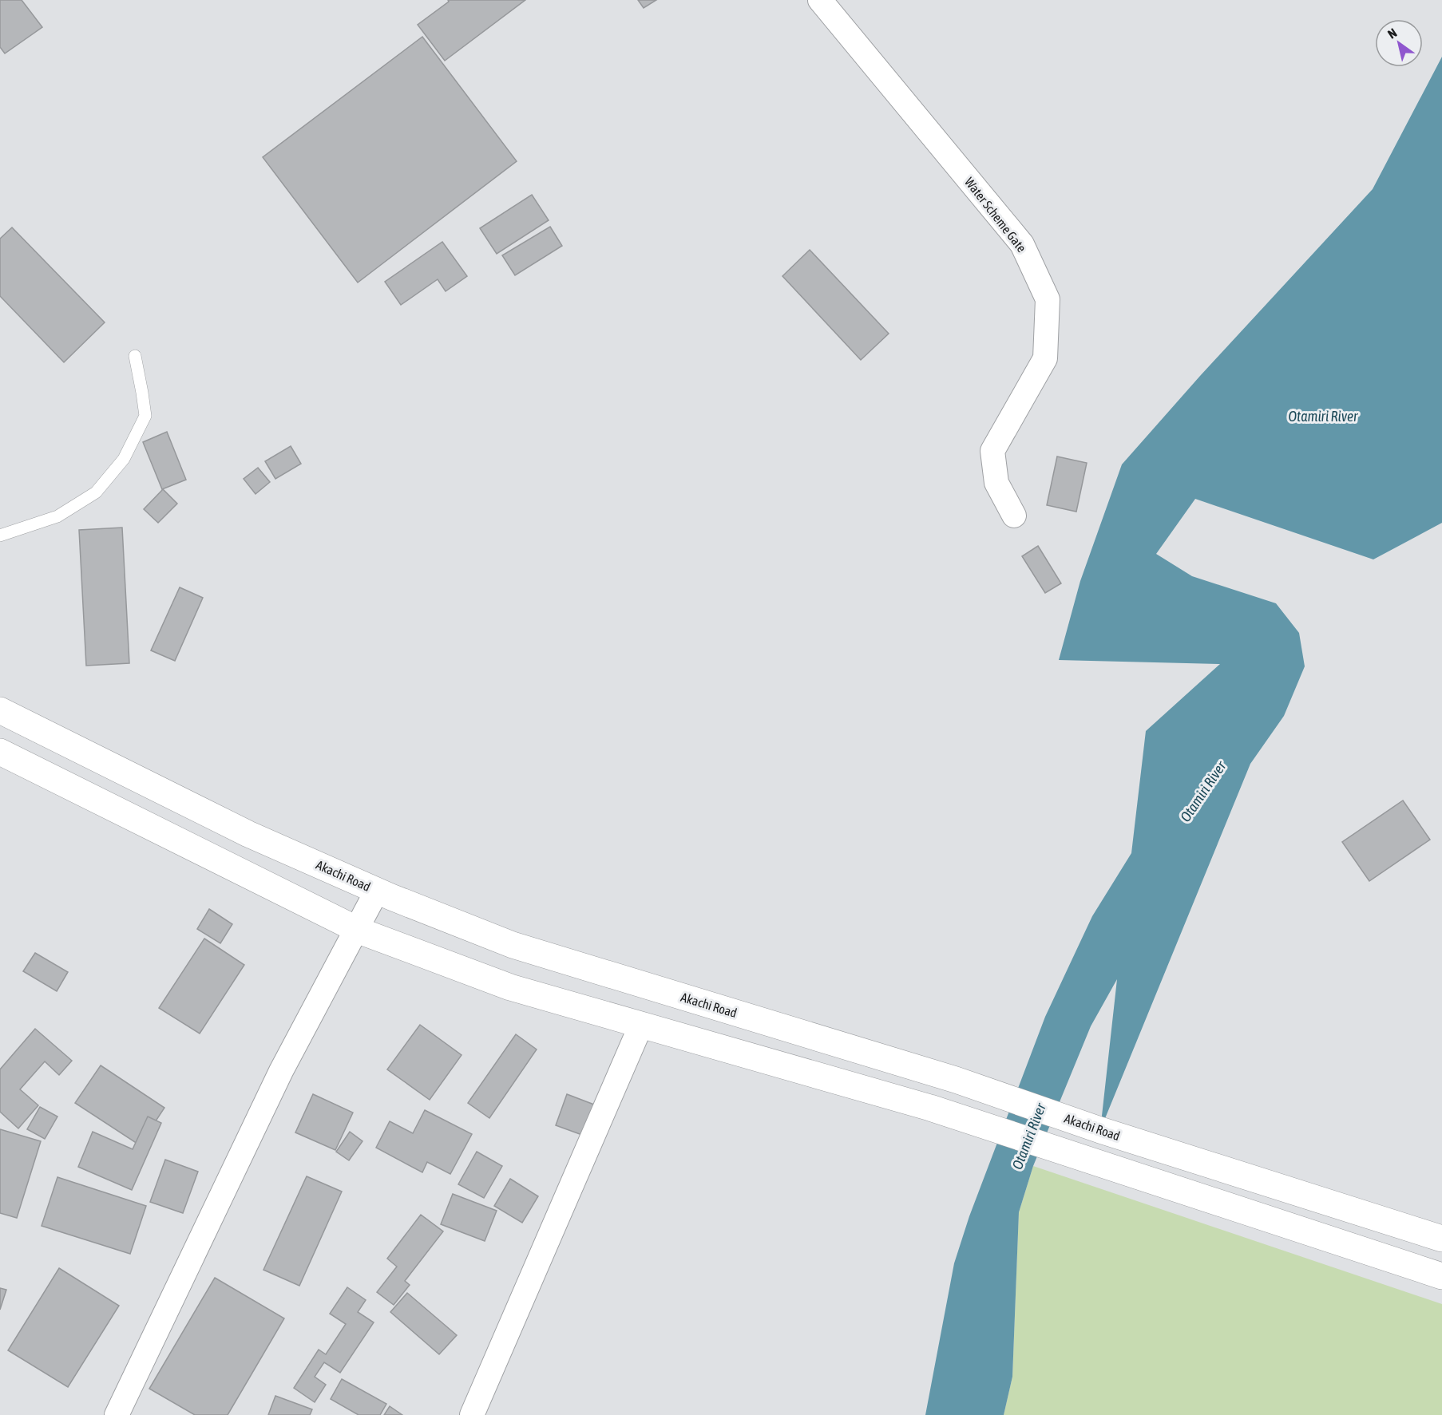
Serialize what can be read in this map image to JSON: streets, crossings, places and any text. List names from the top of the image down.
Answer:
{
  "streets": {
    "main road": ["Akachi Road"],
    "street": ["Water Scheme Gate"]
  },
  "water": ["Otamiri River"],
  "north": "top left"
}
